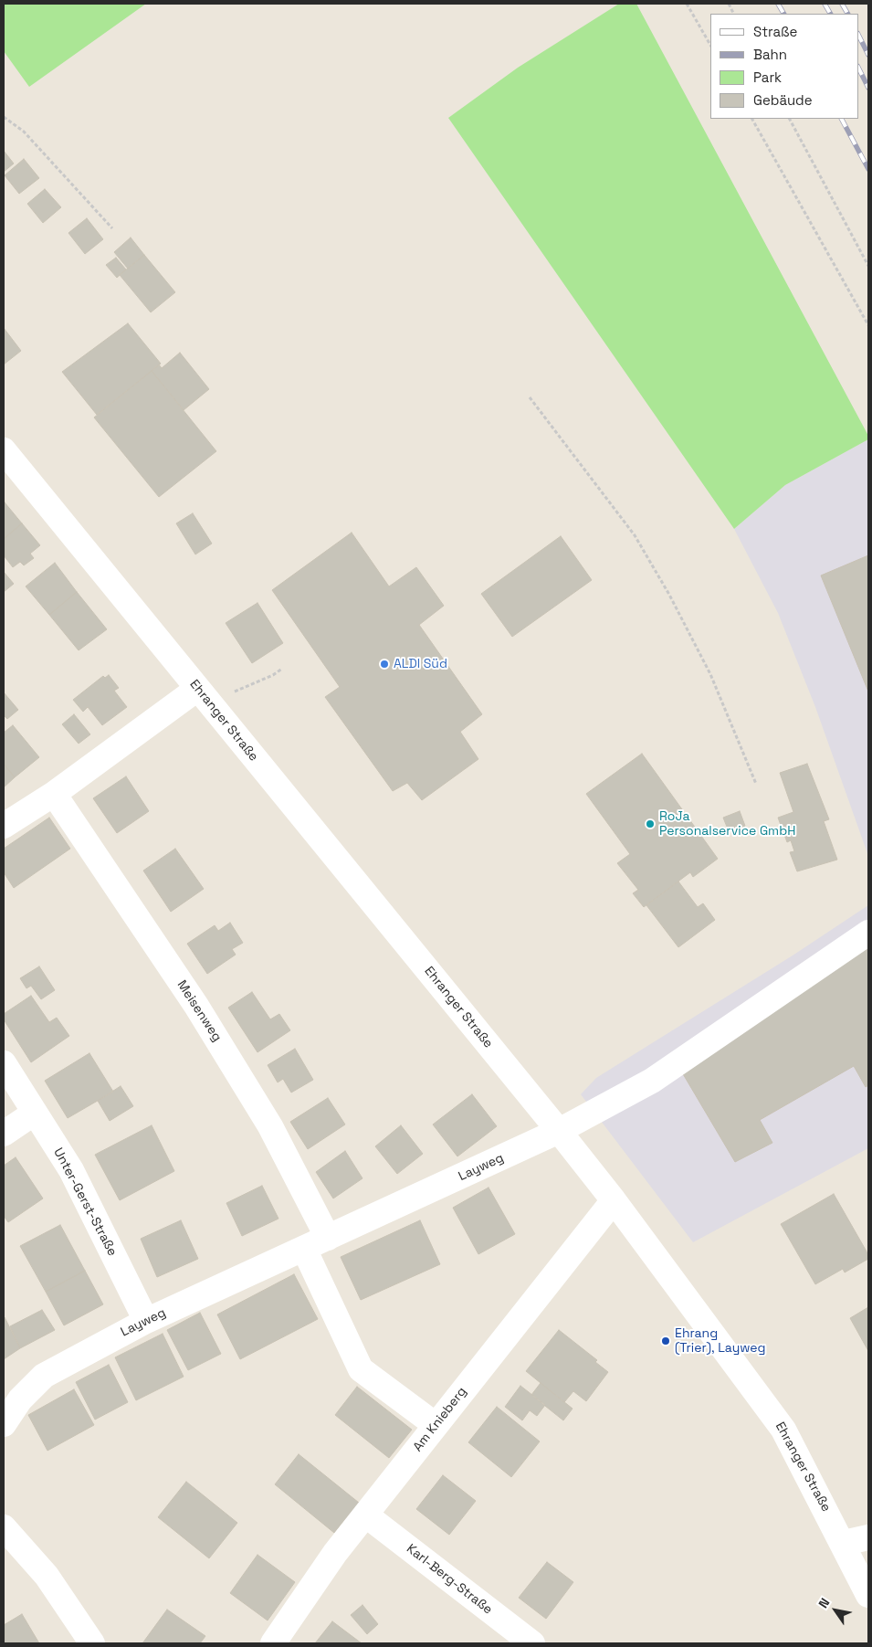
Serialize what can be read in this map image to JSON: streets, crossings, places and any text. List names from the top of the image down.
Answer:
{
  "streets": {
    "street": [
      "Ehranger Straße",
      "Meisenweg",
      "Layweg",
      "Unter-Gerst-Straße",
      "Am Knieberg",
      "Karl-Berg-Straße"
    ]
  },
  "crossings": [
    ["Ehranger Straße", "Layweg"],
    ["Ehranger Straße", "Am Knieberg"],
    ["Meisenweg", "Layweg"],
    ["Layweg", "Unter-Gerst-Straße"],
    ["Am Knieberg", "Karl-Berg-Straße"]
  ],
  "places": ["ALDI Süd", "RoJa Personalservice GmbH", "Ehrang (Trier), Layweg"],
  "legend": [
    "Straße",
    "Bahn",
    "Park",
    "Gebäude"
  ],
  "north": "top left"
}
